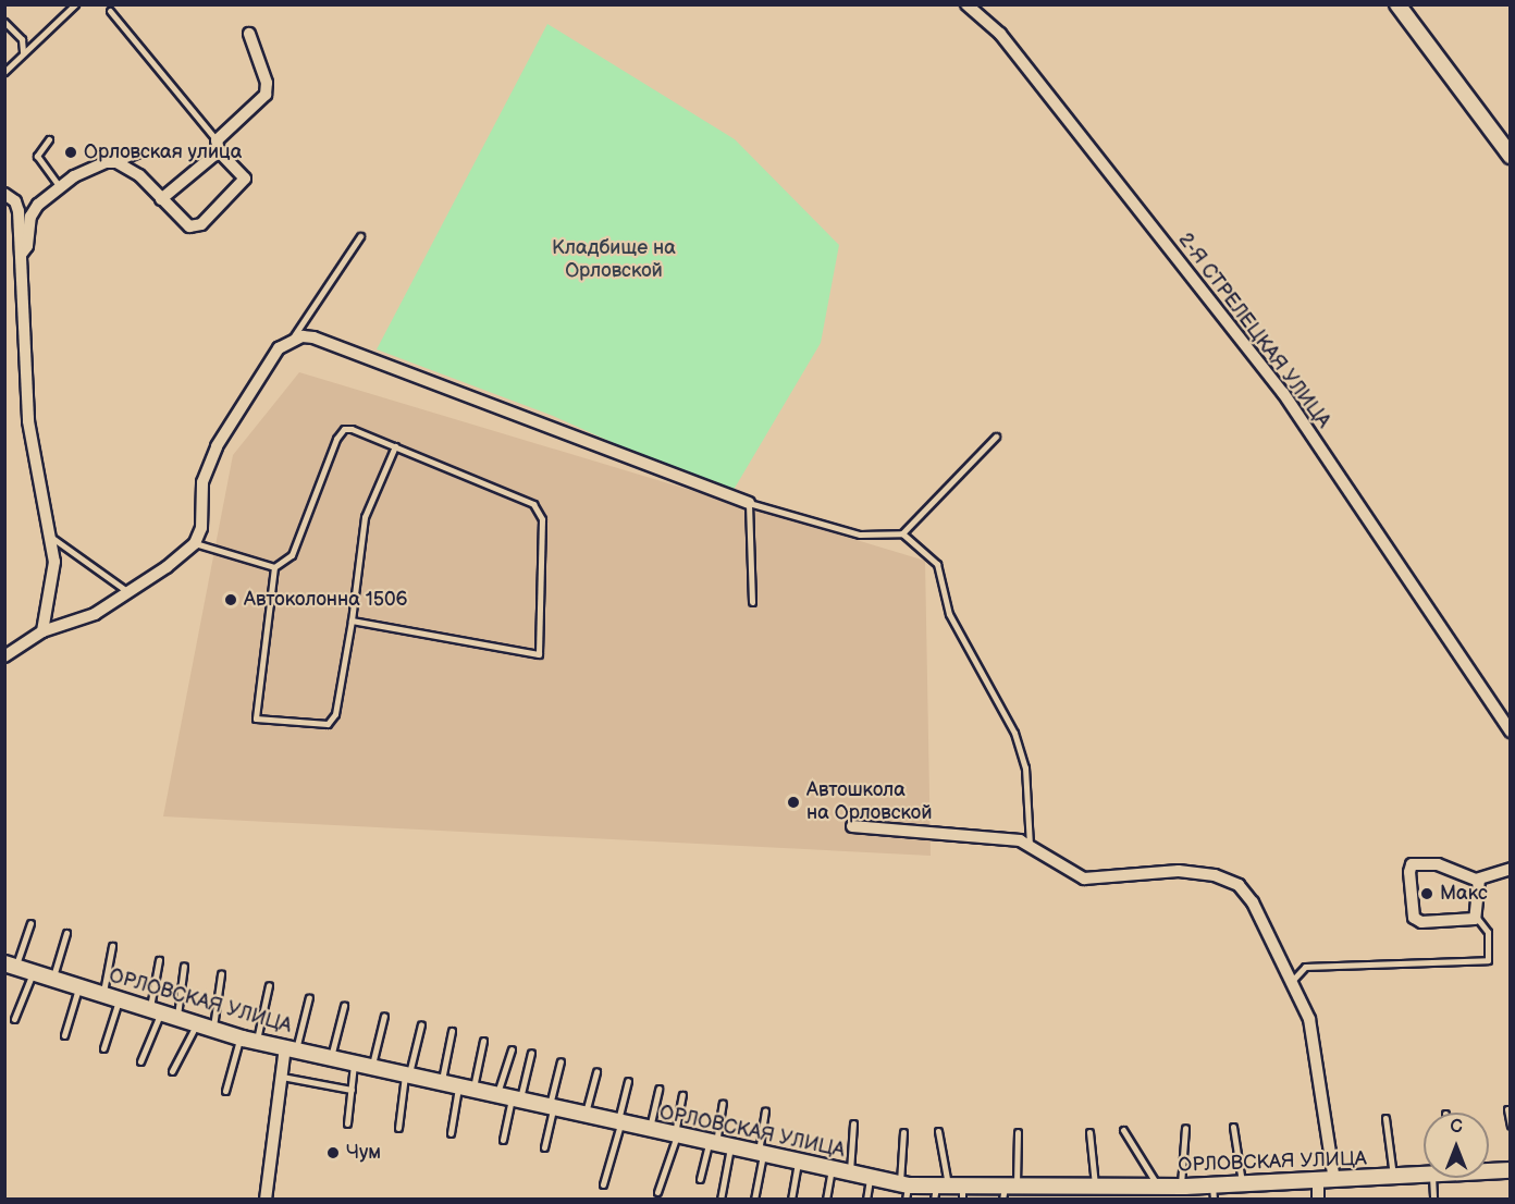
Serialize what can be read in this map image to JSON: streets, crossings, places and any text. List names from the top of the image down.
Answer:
{
  "streets": {
    "main road": ["ОРЛОВСКАЯ УЛИЦА"],
    "street": ["2-Я СТРЕЛЕЦКАЯ УЛИЦА"]
  },
  "parks": ["Кладбище на Орловской"],
  "places": [
    "Орловская улица",
    "Автоколонна 1506",
    "Автошкола на Орловской",
    "Макс",
    "Чум"
  ],
  "north": "top"
}
